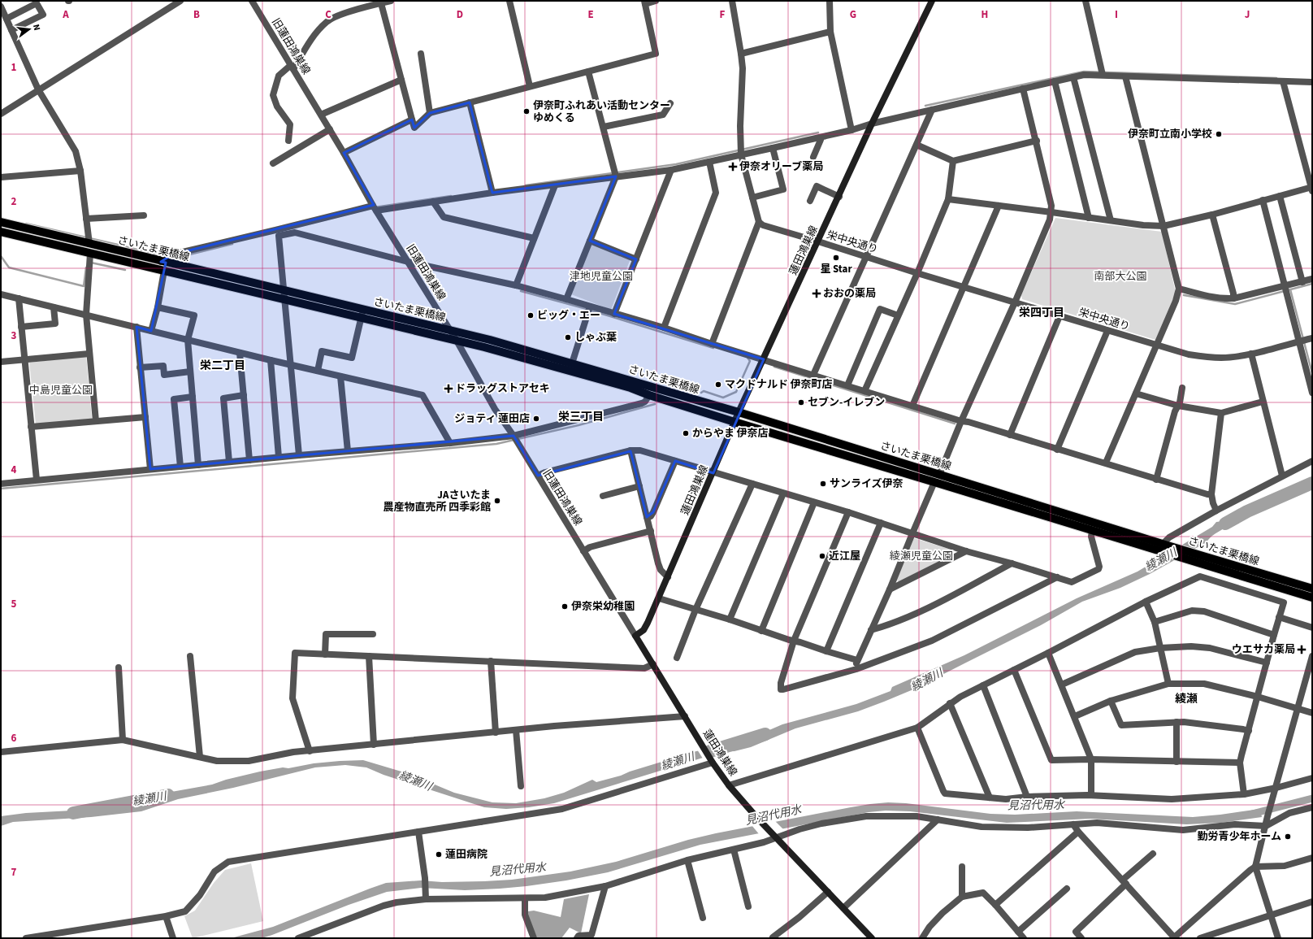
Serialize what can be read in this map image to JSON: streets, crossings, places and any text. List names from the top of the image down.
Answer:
{
  "streets": {
    "main road": ["さいたま栗橋線", "蓮田鴻巣線"],
    "street": ["旧蓮田鴻巣線", "栄中央通り"]
  },
  "crossings": [
    ["旧蓮田鴻巣線", "さいたま栗橋線"],
    ["旧蓮田鴻巣線", "蓮田鴻巣線"],
    ["栄中央通り", "蓮田鴻巣線"],
    ["さいたま栗橋線", "蓮田鴻巣線"]
  ],
  "districts": [
    "栄四丁目",
    "栄二丁目",
    "栄三丁目",
    "綾瀬"
  ],
  "water": ["綾瀬川", "見沼代用水"],
  "parks": [
    "津地児童公園",
    "南部大公園",
    "中島児童公園",
    "綾瀬児童公園"
  ],
  "places": {
    "other": [
      "伊奈町ふれあい活動センター ゆめくる",
      "伊奈町立南小学校",
      "星 Star",
      "ビッグ・エー",
      "しゃぶ葉",
      "マクドナルド 伊奈町店",
      "セブン-イレブン",
      "ジョティ 蓮田店",
      "からやま 伊奈店",
      "サンライズ伊奈",
      "JAさいたま 農産物直売所 四季彩館",
      "近江屋",
      "伊奈栄幼稚園",
      "勤労青少年ホーム",
      "蓮田病院"
    ],
    "health": [
      "伊奈オリーブ薬局",
      "おおの薬局",
      "ドラッグストアセキ",
      "ウエサカ薬局"
    ]
  },
  "north": "right",
  "grid": {
    "columns": [
      "A",
      "B",
      "C",
      "D",
      "E",
      "F",
      "G",
      "H",
      "I",
      "J"
    ],
    "rows": [
      "1",
      "2",
      "3",
      "4",
      "5",
      "6",
      "7"
    ]
  }
}
